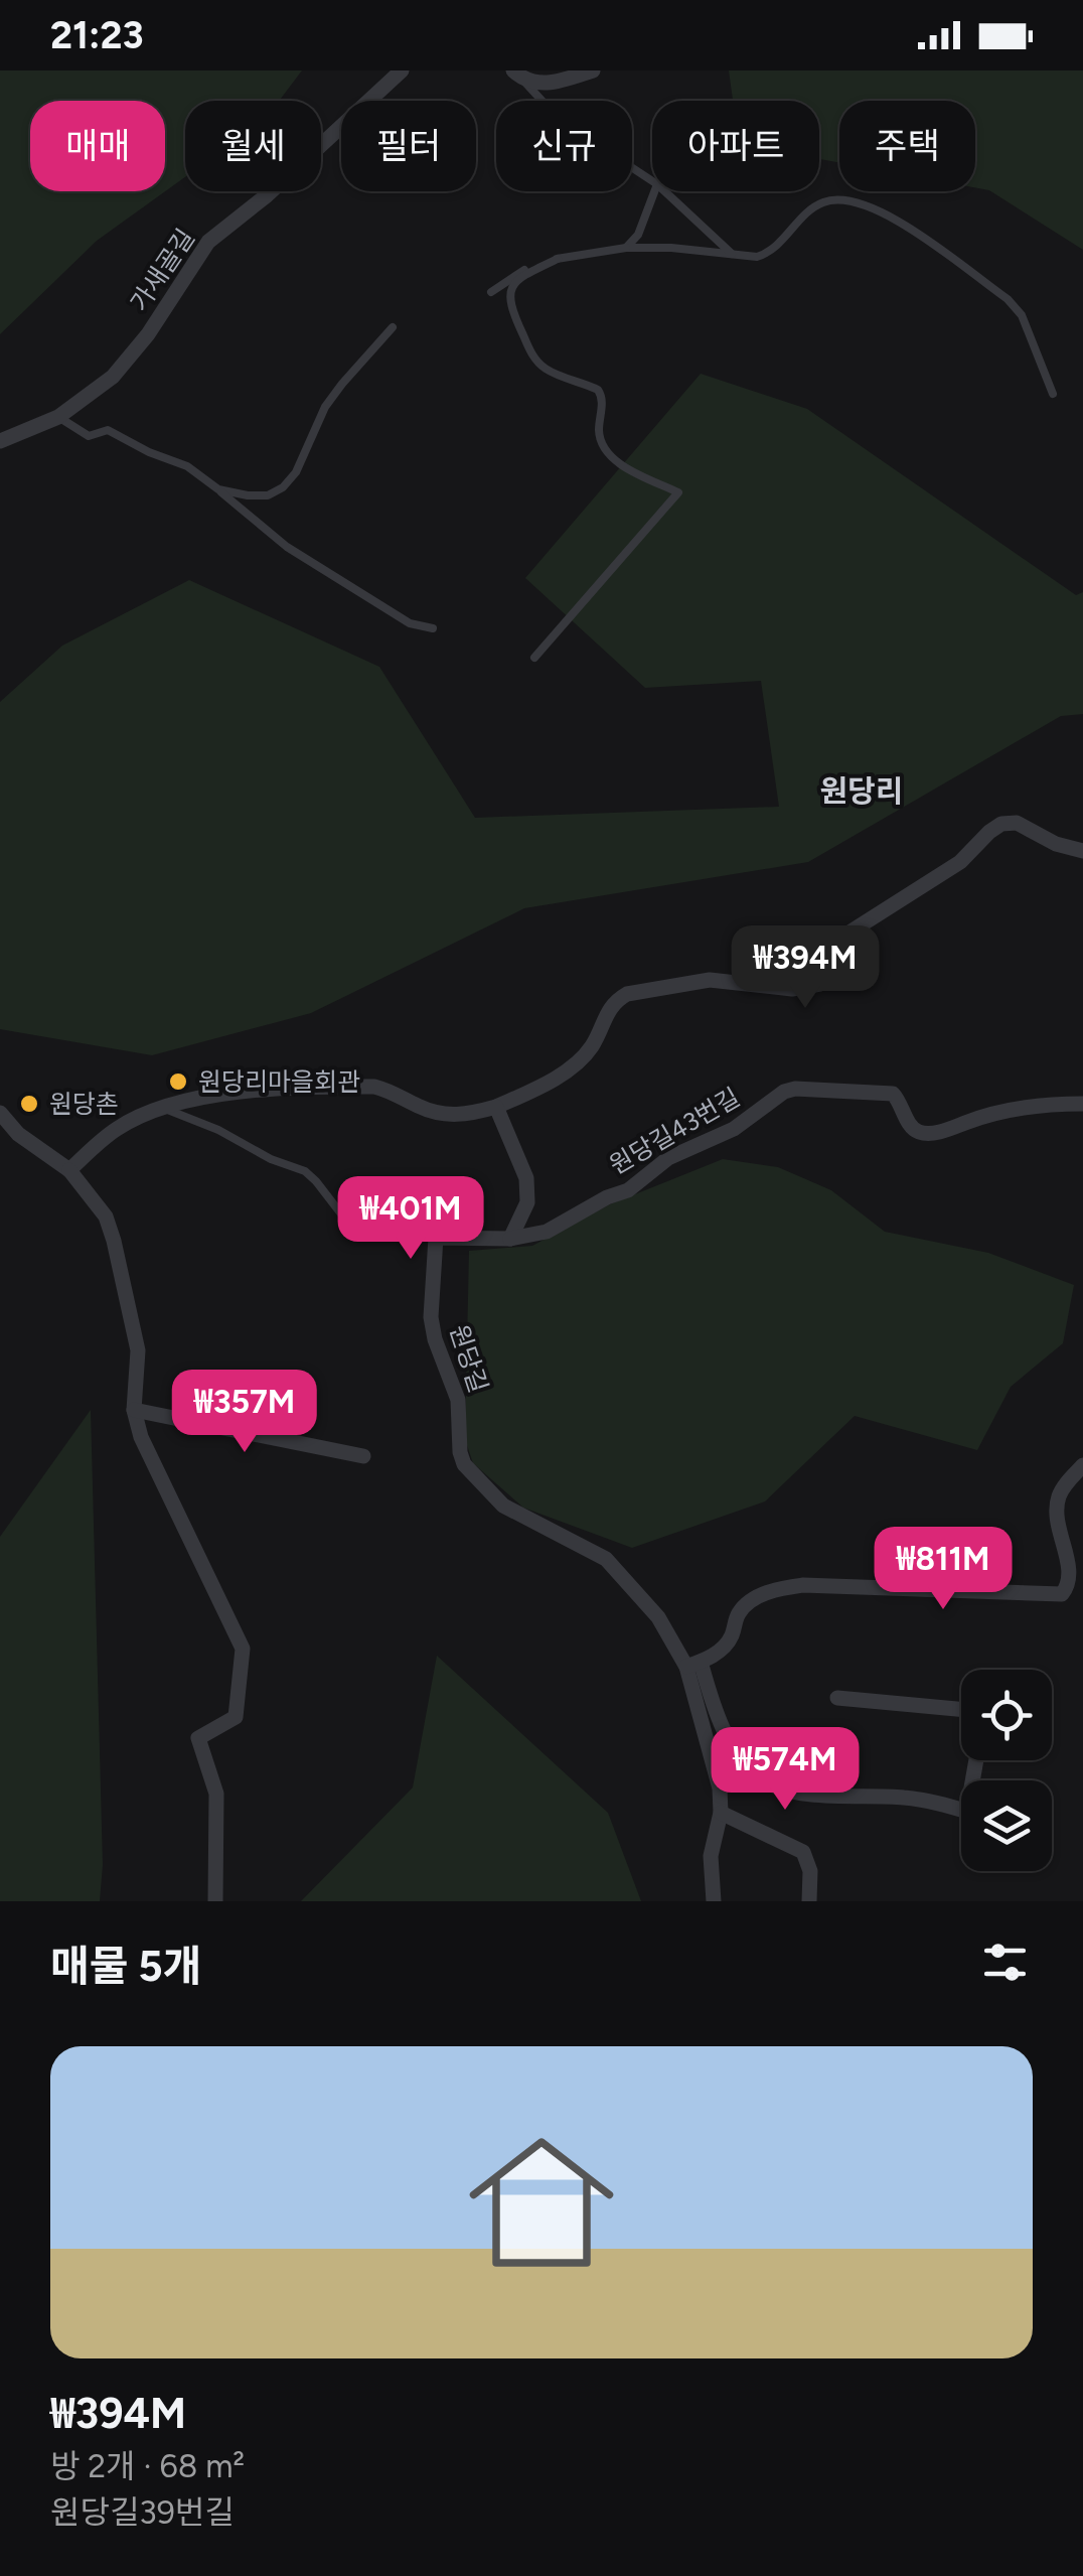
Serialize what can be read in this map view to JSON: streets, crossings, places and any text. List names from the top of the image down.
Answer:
{
  "streets": {
    "street": ["가새골길", "원당길43번길", "원당길"]
  },
  "districts": ["원당리"],
  "places": ["원당리마을회관", "원당촌"],
  "page": {
    "status": "21:23",
    "chip": [
      "매매",
      "월세",
      "필터",
      "신규",
      "아파트",
      "주택"
    ],
    "price": [
      "₩394M",
      "₩401M",
      "₩357M",
      "₩811M",
      "₩574M"
    ],
    "heading": "매물 5개",
    "list": [
      {
        "name": "₩394M",
        "note": "방 2개 · 68 m² · 원당길39번길"
      }
    ]
  }
}
